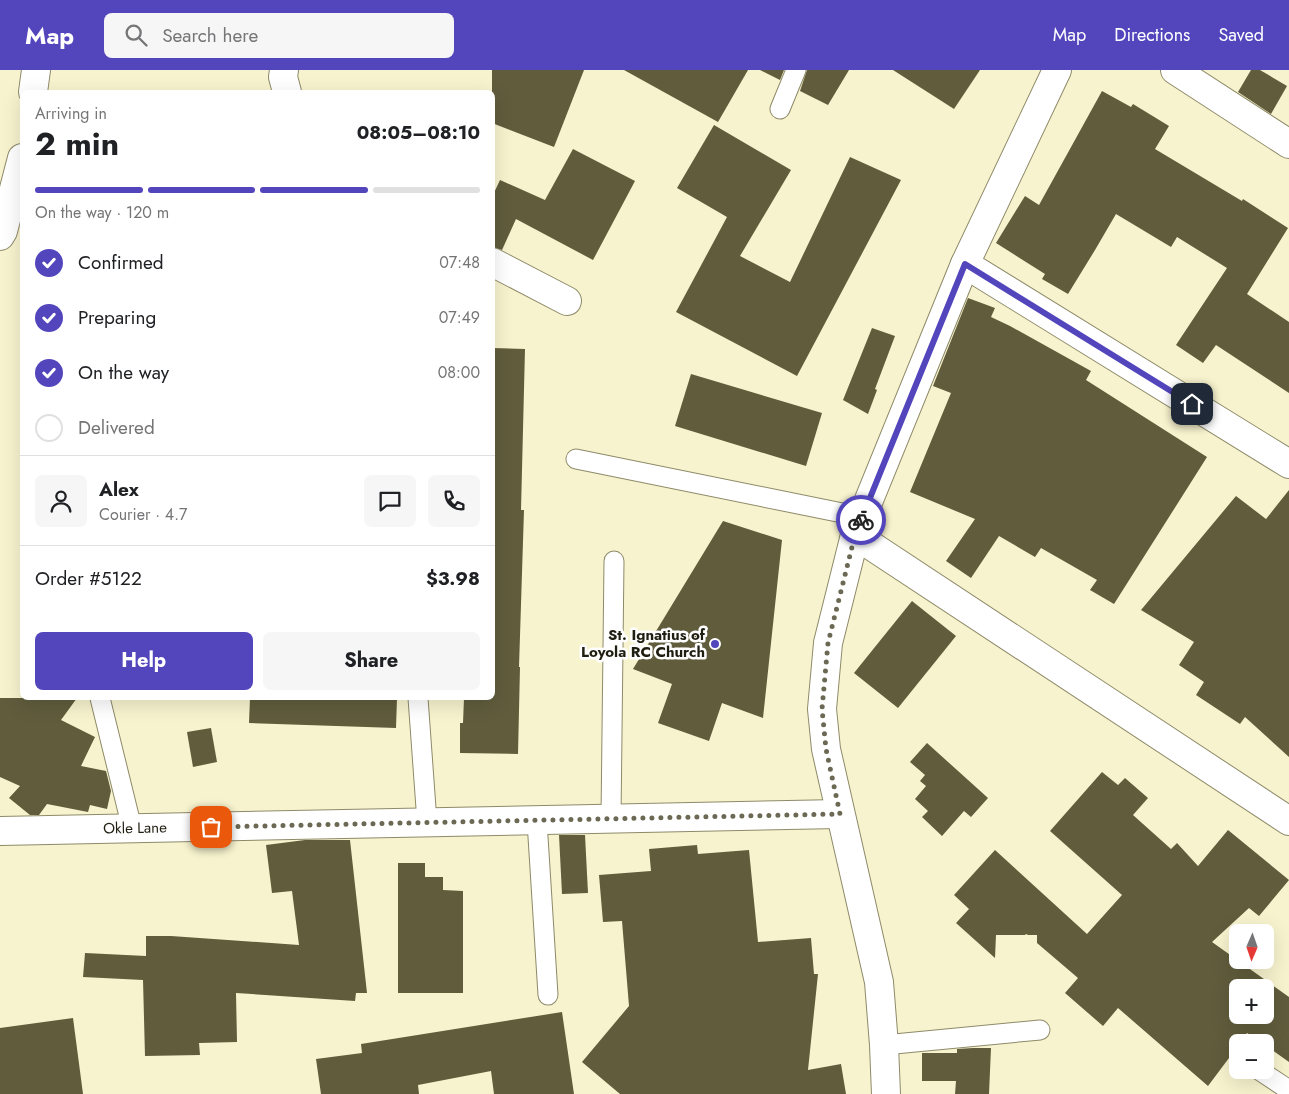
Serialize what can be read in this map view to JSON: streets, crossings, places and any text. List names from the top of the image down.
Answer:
{
  "streets": {
    "street": ["Okle Lane"]
  },
  "places": ["St. Ignatius of Loyola RC Church"],
  "north": "bottom",
  "page": {
    "header": "Map",
    "search": "Search here",
    "nav": ["Map", "Directions", "Saved"],
    "heading": ["2 min", "Arriving in", "08:05–08:10"],
    "panel": [
      "Alex",
      "Courier · 4.7",
      "Order #5122",
      "$3.98"
    ],
    "bar": "On the way · 120 m",
    "list": [
      ["Confirmed", "07:48"],
      ["Preparing", "07:49"],
      ["On the way", "08:00"],
      "Delivered"
    ],
    "buttons": ["Help", "Share"],
    "map_buttons": ["+", "−"]
  }
}
